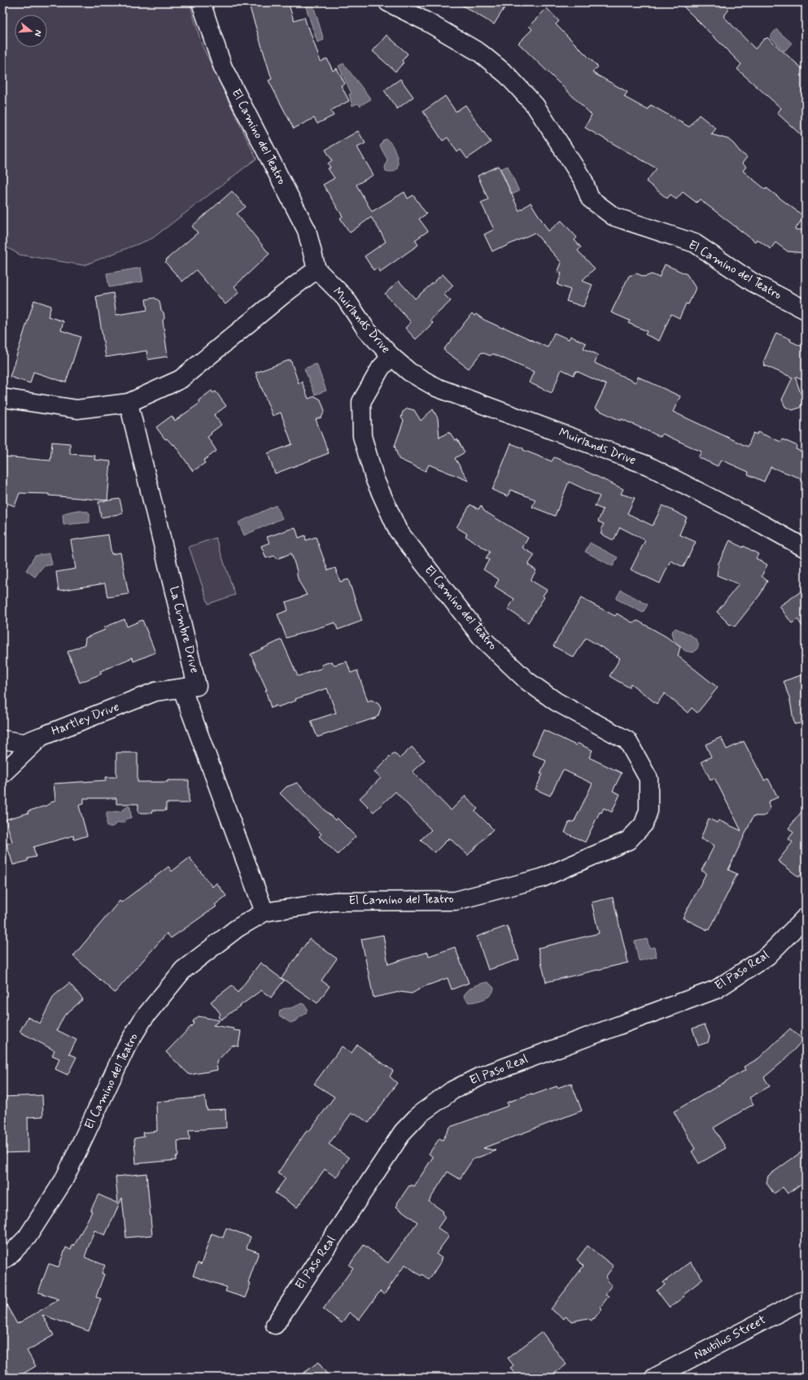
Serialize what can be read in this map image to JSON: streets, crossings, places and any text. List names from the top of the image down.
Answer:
{
  "streets": {
    "street": [
      "El Camino del Teatro",
      "Muirlands Drive",
      "La Cumbre Drive",
      "Hartley Drive",
      "El Paso Real",
      "Nautilus Street"
    ]
  },
  "crossings": [
    ["El Camino del Teatro", "Muirlands Drive"],
    ["El Camino del Teatro", "La Cumbre Drive"],
    ["La Cumbre Drive", "Hartley Drive"]
  ],
  "north": "right"
}
